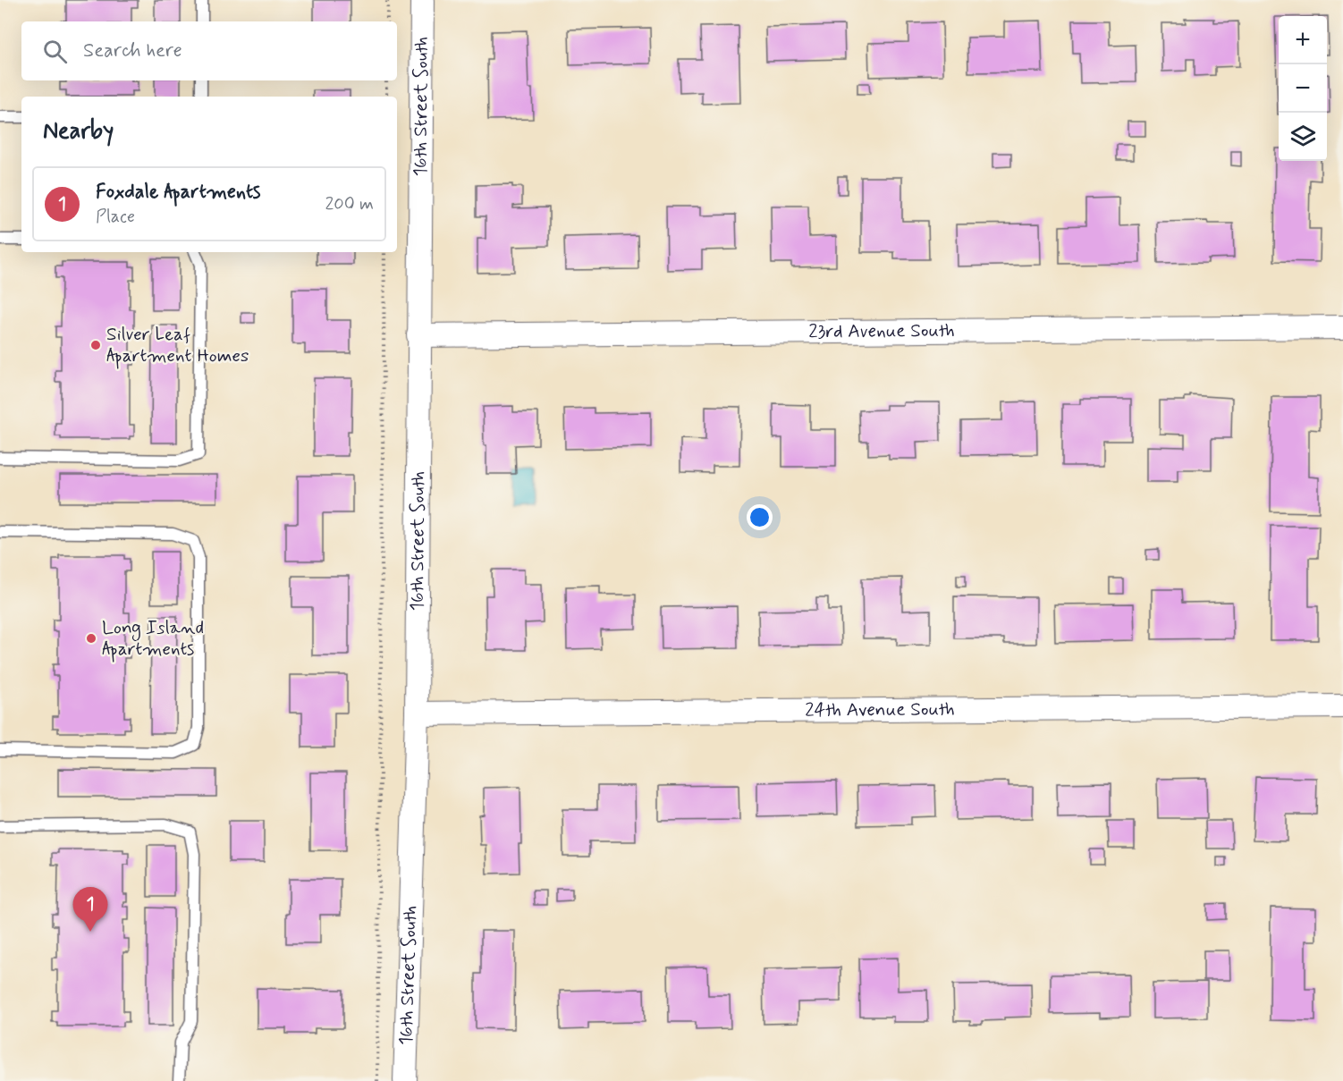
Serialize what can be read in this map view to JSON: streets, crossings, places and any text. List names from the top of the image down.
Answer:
{
  "streets": {
    "street": ["16th Street South", "23rd Avenue South", "24th Avenue South"]
  },
  "crossings": [
    ["16th Street South", "23rd Avenue South"],
    ["16th Street South", "24th Avenue South"]
  ],
  "places": ["Silver Leaf Apartment Homes", "Long Island Apartments"],
  "page": {
    "map_buttons": ["+", "−"],
    "search": "Search here",
    "heading": "Nearby",
    "list": [
      {
        "mark": "1",
        "name": "Foxdale Apartments",
        "note": "Place",
        "value": "200 m"
      }
    ],
    "pins": "1"
  }
}
